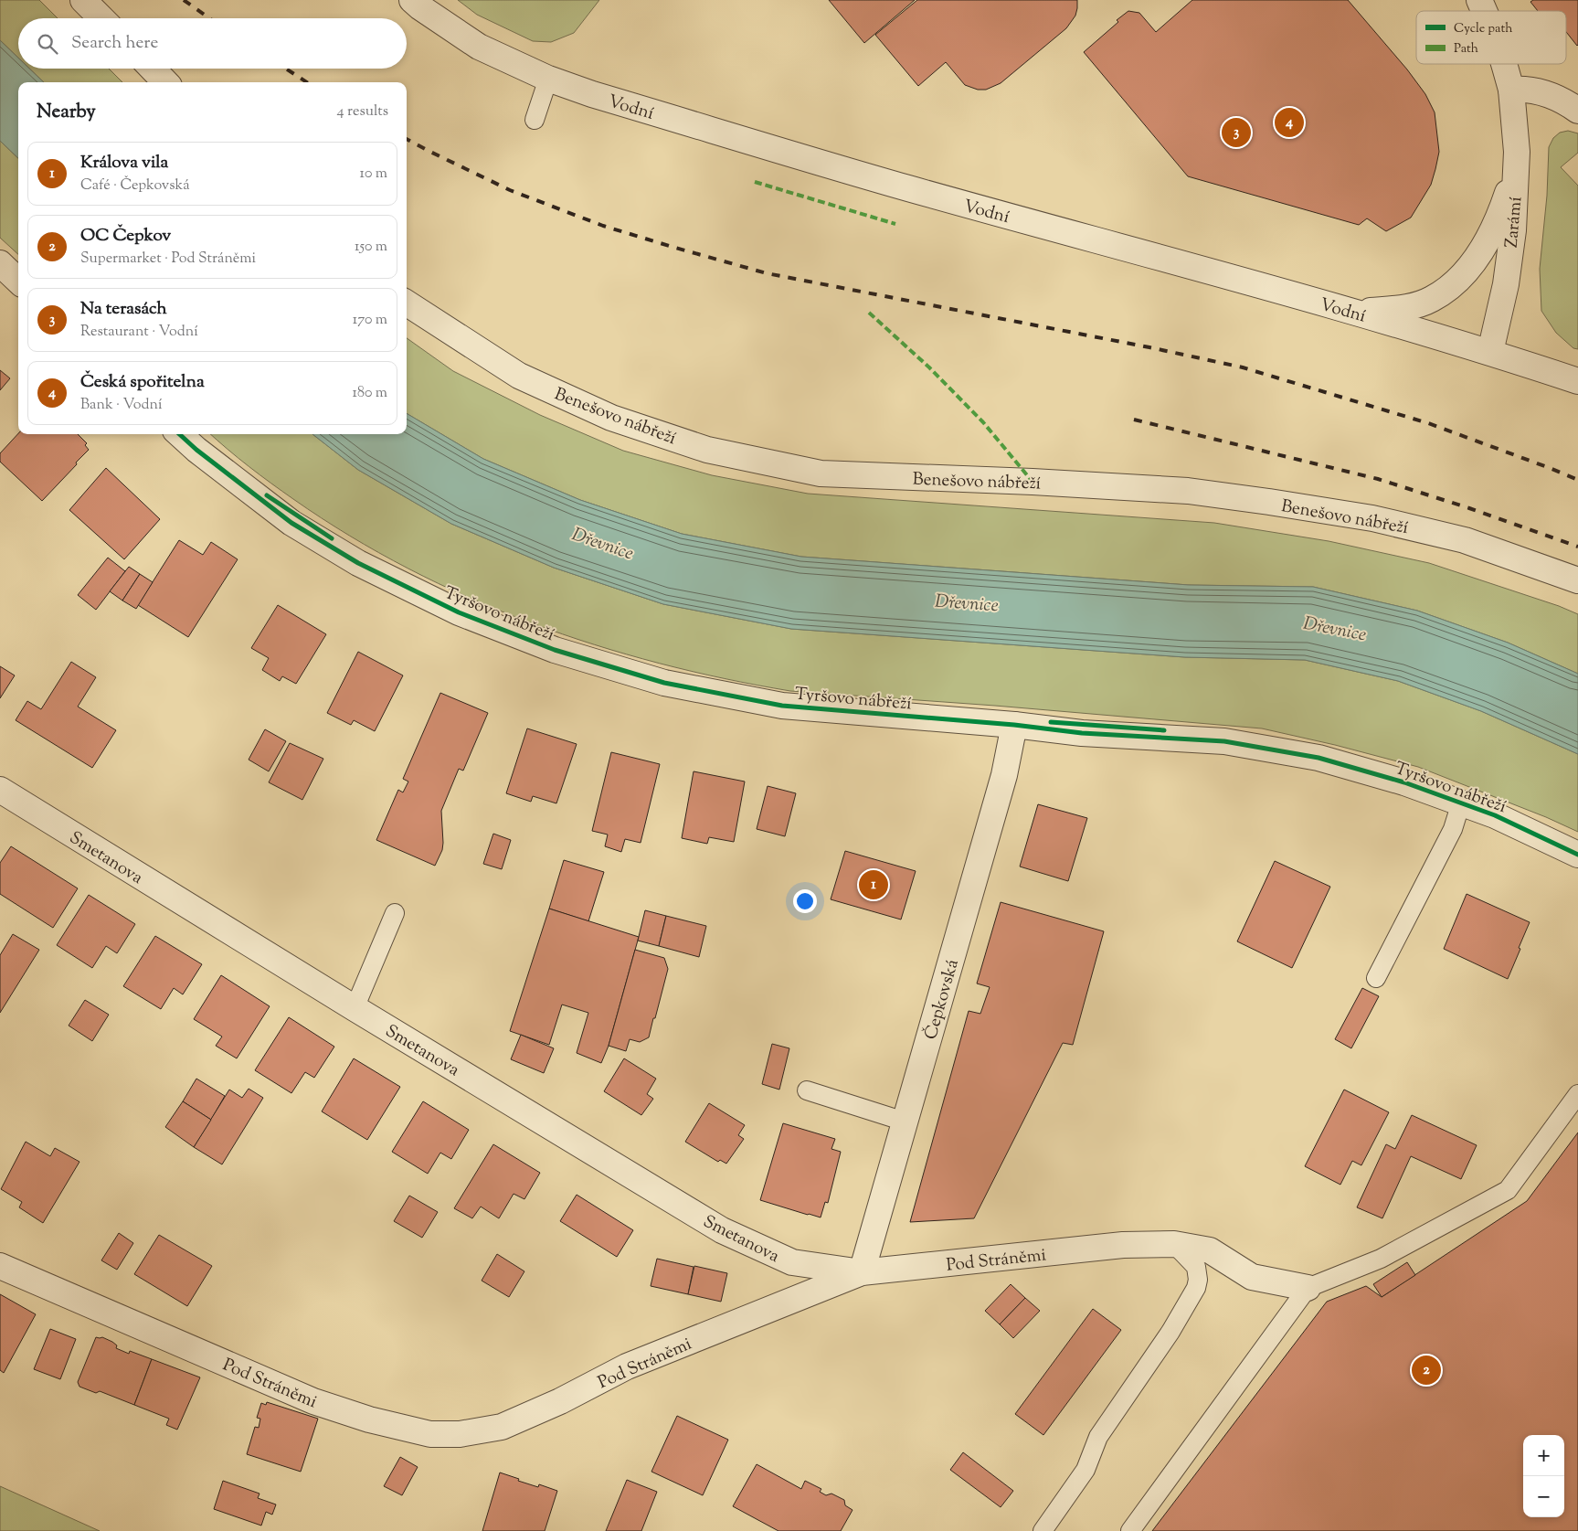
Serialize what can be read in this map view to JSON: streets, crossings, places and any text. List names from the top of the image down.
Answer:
{
  "streets": {
    "street": [
      "Vodní",
      "Zarámí",
      "Benešovo nábřeží",
      "Tyršovo nábřeží",
      "Smetanova",
      "Čepkovská",
      "Pod Stráněmi"
    ]
  },
  "crossings": [
    ["Vodní", "Zarámí"],
    ["Tyršovo nábřeží", "Čepkovská"],
    ["Smetanova", "Čepkovská"],
    ["Smetanova", "Pod Stráněmi"],
    ["Čepkovská", "Pod Stráněmi"]
  ],
  "water": ["Dřevnice"],
  "legend": ["Cycle path", "Path"],
  "page": {
    "search": "Search here",
    "heading": ["Nearby", "4 results"],
    "pins": [
      "4",
      "3",
      "1",
      "2"
    ],
    "list": [
      {
        "mark": "1",
        "name": "Králova vila",
        "note": "Café · Čepkovská",
        "value": "10 m"
      },
      {
        "mark": "2",
        "name": "OC Čepkov",
        "note": "Supermarket · Pod Stráněmi",
        "value": "150 m"
      },
      {
        "mark": "3",
        "name": "Na terasách",
        "note": "Restaurant · Vodní",
        "value": "170 m"
      },
      {
        "mark": "4",
        "name": "Česká spořitelna",
        "note": "Bank · Vodní",
        "value": "180 m"
      }
    ],
    "map_buttons": ["+", "−"]
  }
}
